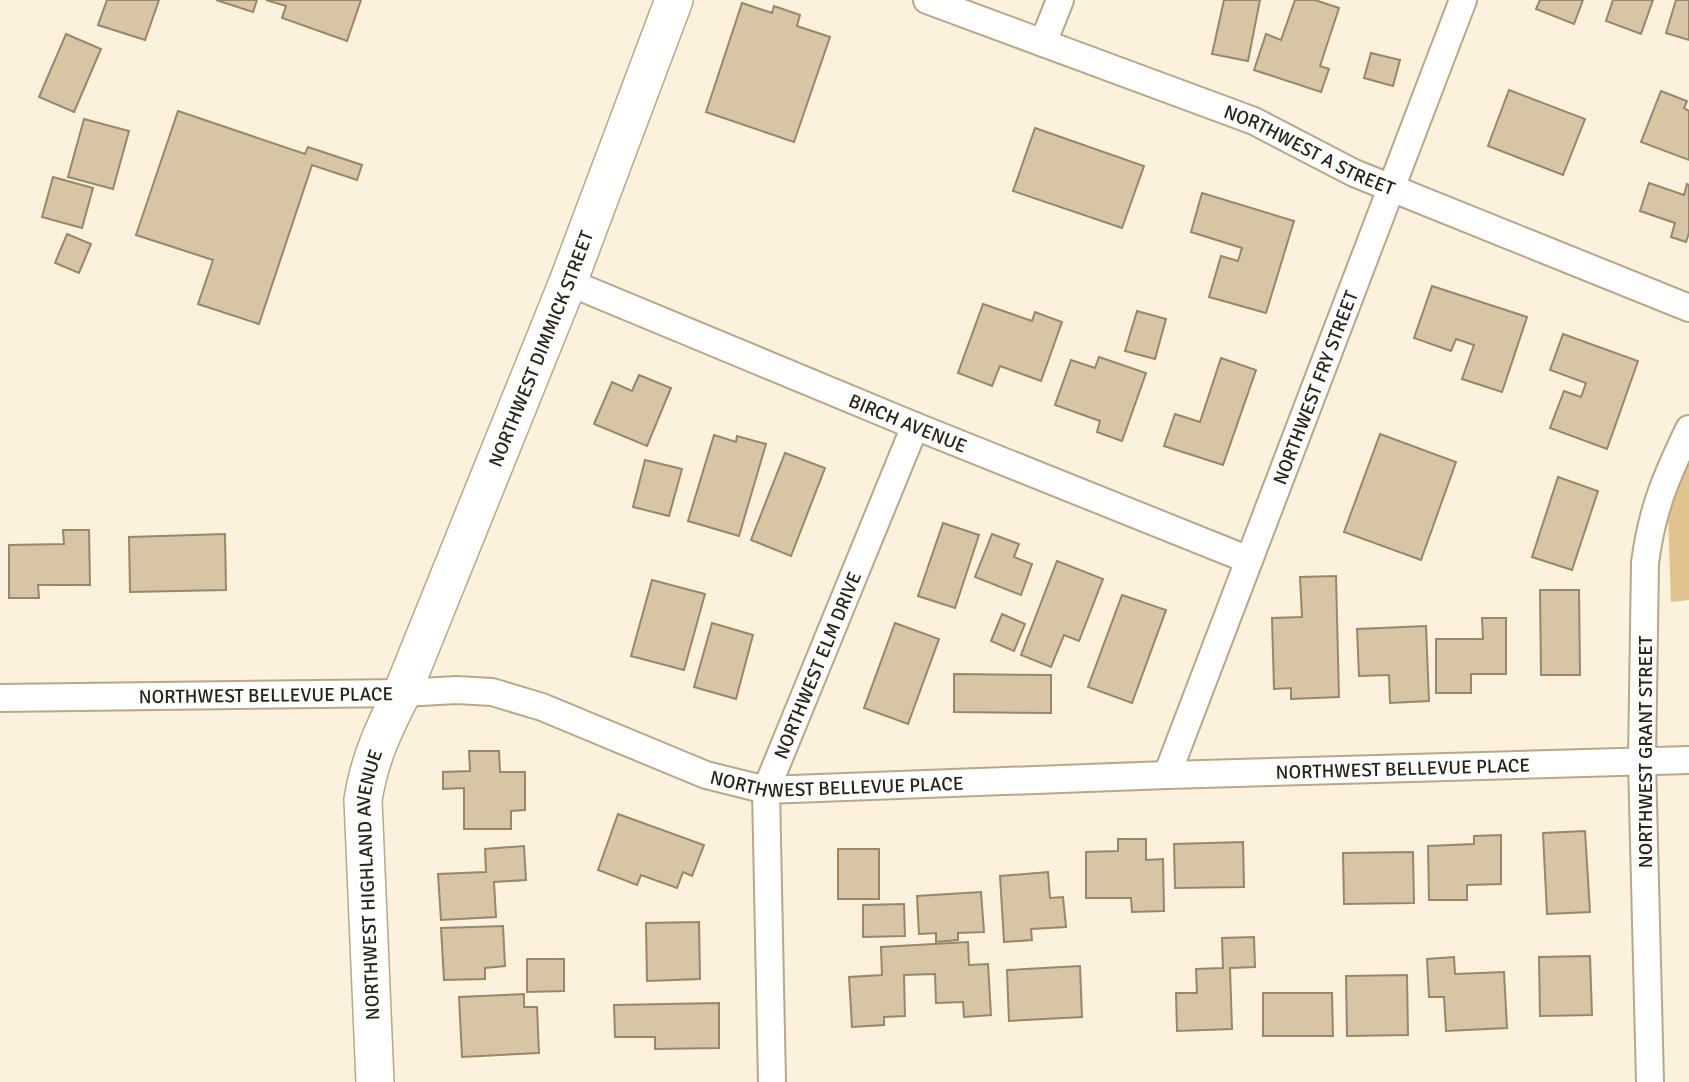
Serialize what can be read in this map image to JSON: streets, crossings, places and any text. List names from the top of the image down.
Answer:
{
  "streets": {
    "main road": ["NORTHWEST DIMMICK STREET", "NORTHWEST HIGHLAND AVENUE"],
    "street": [
      "NORTHWEST A STREET",
      "NORTHWEST FRY STREET",
      "BIRCH AVENUE",
      "NORTHWEST ELM DRIVE",
      "NORTHWEST BELLEVUE PLACE",
      "NORTHWEST GRANT STREET"
    ]
  },
  "crossings": [
    ["NORTHWEST A STREET", "NORTHWEST FRY STREET"],
    ["NORTHWEST DIMMICK STREET", "BIRCH AVENUE"],
    ["NORTHWEST DIMMICK STREET", "NORTHWEST BELLEVUE PLACE"],
    ["NORTHWEST DIMMICK STREET", "NORTHWEST HIGHLAND AVENUE"],
    ["NORTHWEST FRY STREET", "BIRCH AVENUE"],
    ["NORTHWEST FRY STREET", "NORTHWEST BELLEVUE PLACE"],
    ["BIRCH AVENUE", "NORTHWEST ELM DRIVE"],
    ["NORTHWEST ELM DRIVE", "NORTHWEST BELLEVUE PLACE"],
    ["NORTHWEST BELLEVUE PLACE", "NORTHWEST GRANT STREET"],
    ["NORTHWEST BELLEVUE PLACE", "NORTHWEST HIGHLAND AVENUE"]
  ]
}
